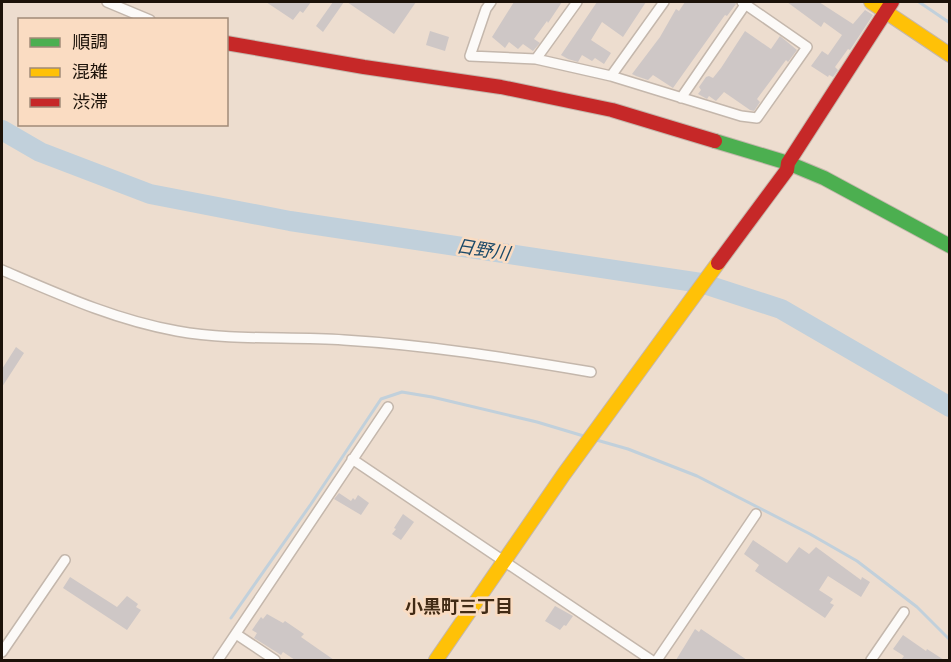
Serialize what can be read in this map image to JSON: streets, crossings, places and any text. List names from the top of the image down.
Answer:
{
  "districts": ["小黒町三丁目"],
  "water": ["日野川"],
  "legend": ["順調", "混雑", "渋滞"]
}
